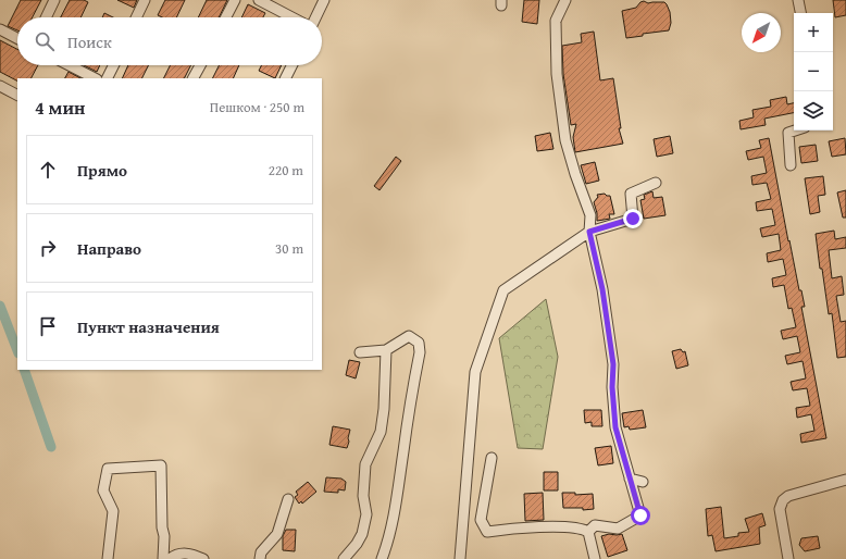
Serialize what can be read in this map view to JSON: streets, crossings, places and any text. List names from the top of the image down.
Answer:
{
  "north": "bottom left",
  "page": {
    "map_buttons": ["+", "−"],
    "search": "Поиск",
    "heading": ["4 мин", "Пешком · 250 m"],
    "list": [
      ["Прямо", "220 m"],
      ["Направо", "30 m"],
      "Пункт назначения"
    ]
  }
}
